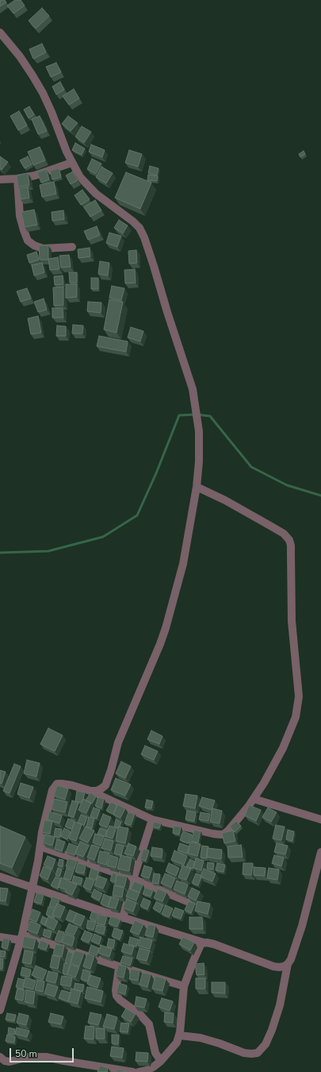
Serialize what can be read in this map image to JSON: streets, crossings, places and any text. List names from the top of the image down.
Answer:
{
  "scale_bar": "50 m"
}
